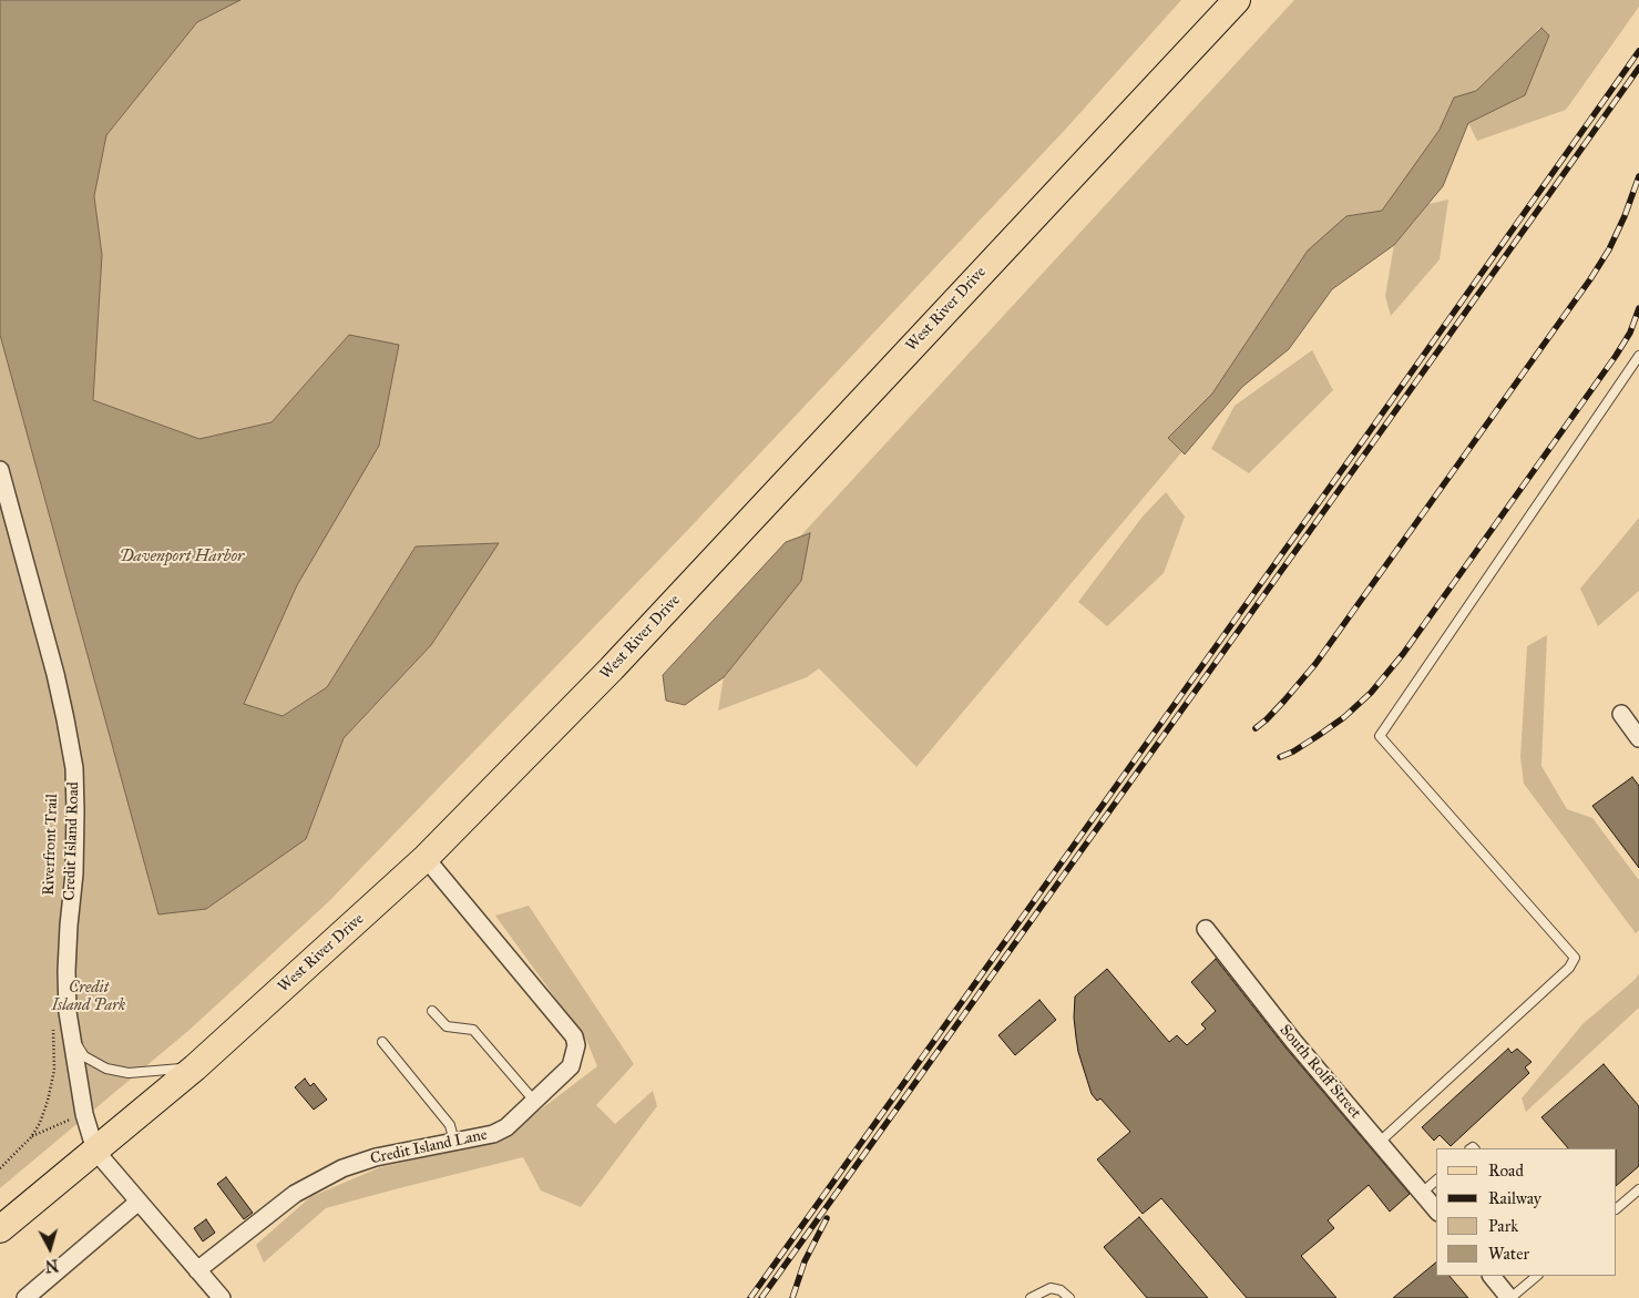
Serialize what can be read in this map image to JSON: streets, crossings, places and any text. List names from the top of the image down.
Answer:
{
  "streets": {
    "main road": ["West River Drive"],
    "street": ["Credit Island Road", "South Rolff Street", "Credit Island Lane"]
  },
  "crossings": [
    ["West River Drive", "Credit Island Road"],
    ["West River Drive", "Credit Island Lane"]
  ],
  "water": ["Davenport Harbor"],
  "parks": ["Credit Island Park"],
  "legend": [
    "Road",
    "Railway",
    "Park",
    "Water"
  ],
  "north": "bottom"
}
